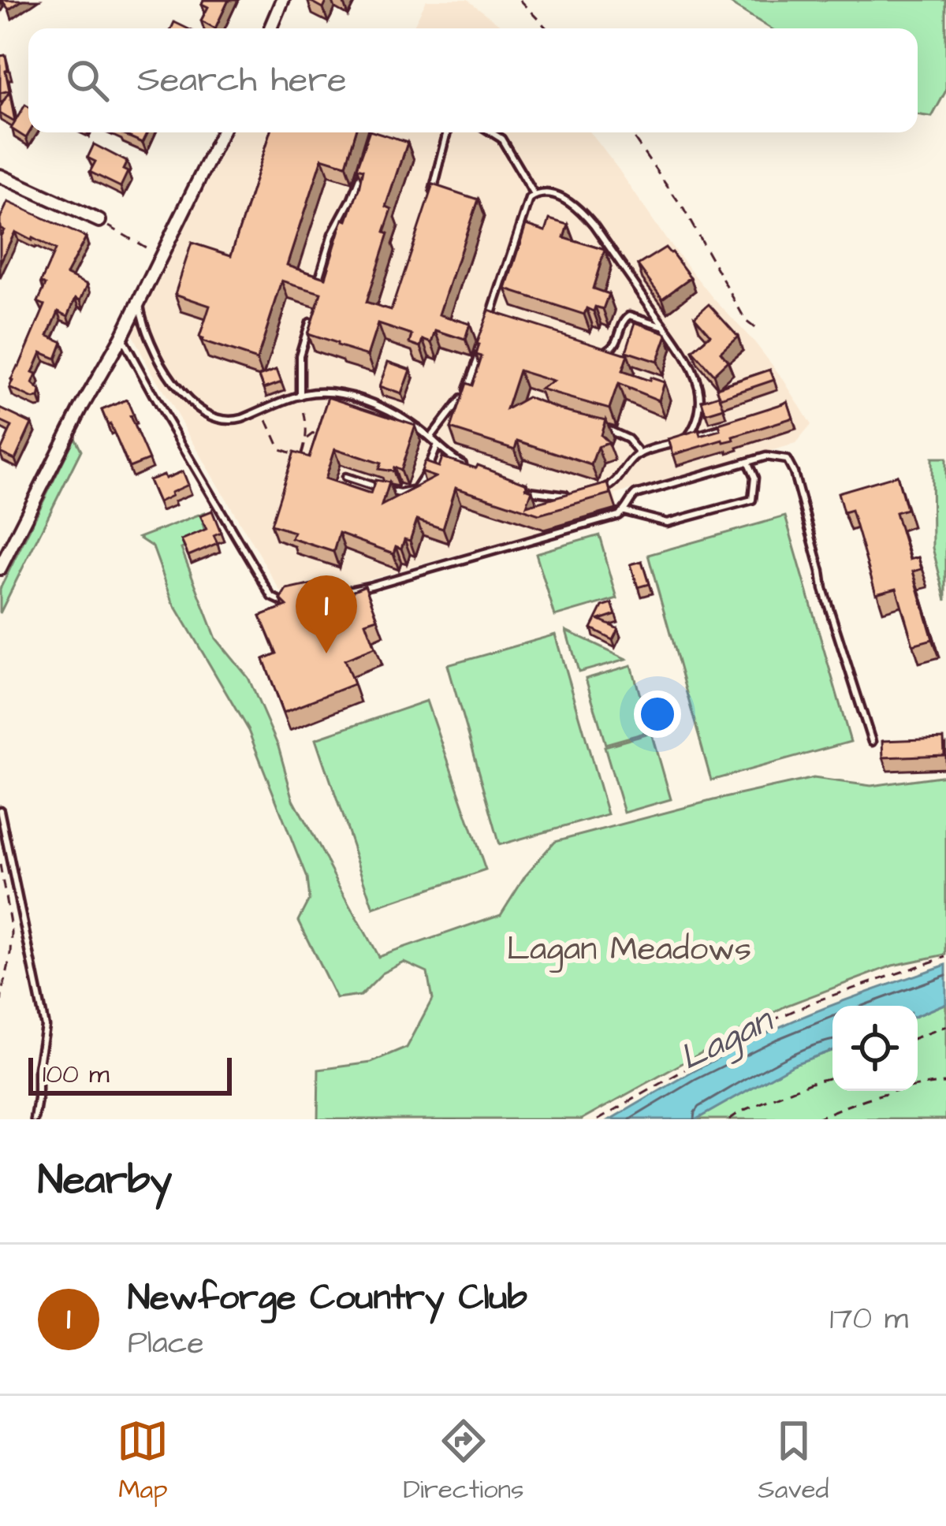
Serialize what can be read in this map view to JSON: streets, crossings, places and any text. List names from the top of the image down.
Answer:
{
  "water": ["Lagan"],
  "parks": ["Lagan Meadows"],
  "scale_bar": "100 m",
  "page": {
    "search": "Search here",
    "pins": "1",
    "scale": "100 m",
    "heading": "Nearby",
    "list": [
      {
        "mark": "1",
        "name": "Newforge Country Club",
        "note": "Place",
        "value": "170 m"
      }
    ],
    "nav": ["Map", "Directions", "Saved"]
  }
}
